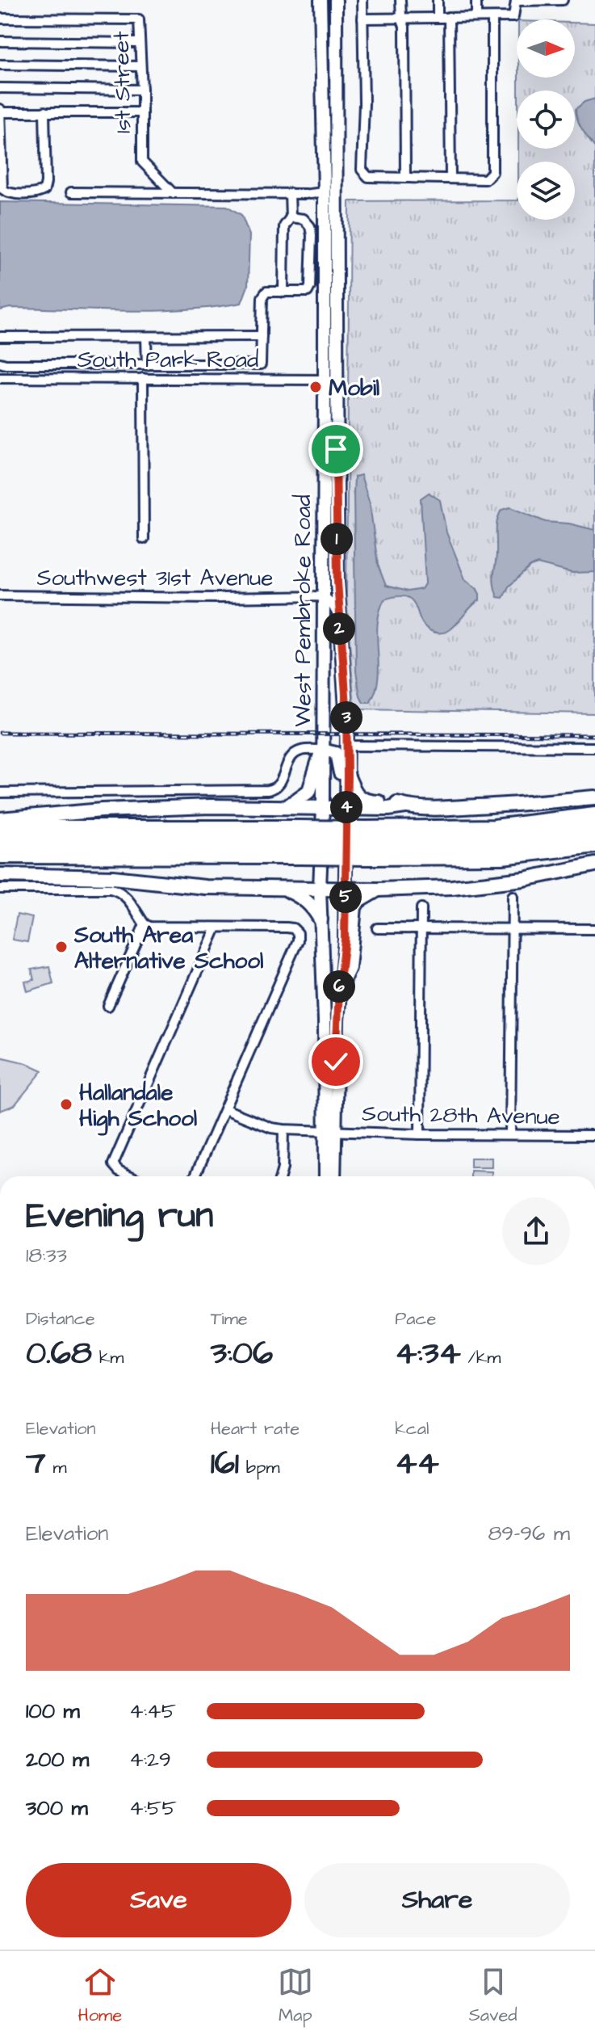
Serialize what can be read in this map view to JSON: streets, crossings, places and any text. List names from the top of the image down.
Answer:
{
  "streets": {
    "main road": ["West Pembroke Road"],
    "street": [
      "1st Street",
      "South Park Road",
      "Southwest 31st Avenue",
      "South 28th Avenue"
    ]
  },
  "crossings": [
    ["South Park Road", "West Pembroke Road"],
    ["Southwest 31st Avenue", "West Pembroke Road"],
    ["West Pembroke Road", "South 28th Avenue"]
  ],
  "places": ["Mobil", "South Area Alternative School", "Hallandale High School"],
  "north": "right",
  "page": {
    "pins": [
      "1",
      "2",
      "3",
      "4",
      "5",
      "6"
    ],
    "heading": ["Evening run", "18:33"],
    "stats": [
      ["Distance", "0.68 km"],
      ["Time", "3:06"],
      ["Pace", "4:34 /km"],
      ["Elevation", "7 m"],
      ["Heart rate", "161 bpm"],
      ["kcal", "44"]
    ],
    "chart": ["Elevation", "89–96 m"],
    "list": [
      {
        "name": "100 m",
        "note": "4:45"
      },
      {
        "name": "200 m",
        "note": "4:29"
      },
      {
        "name": "300 m",
        "note": "4:55"
      }
    ],
    "buttons": ["Save", "Share"],
    "tabs": ["Home", "Map", "Saved"]
  }
}
